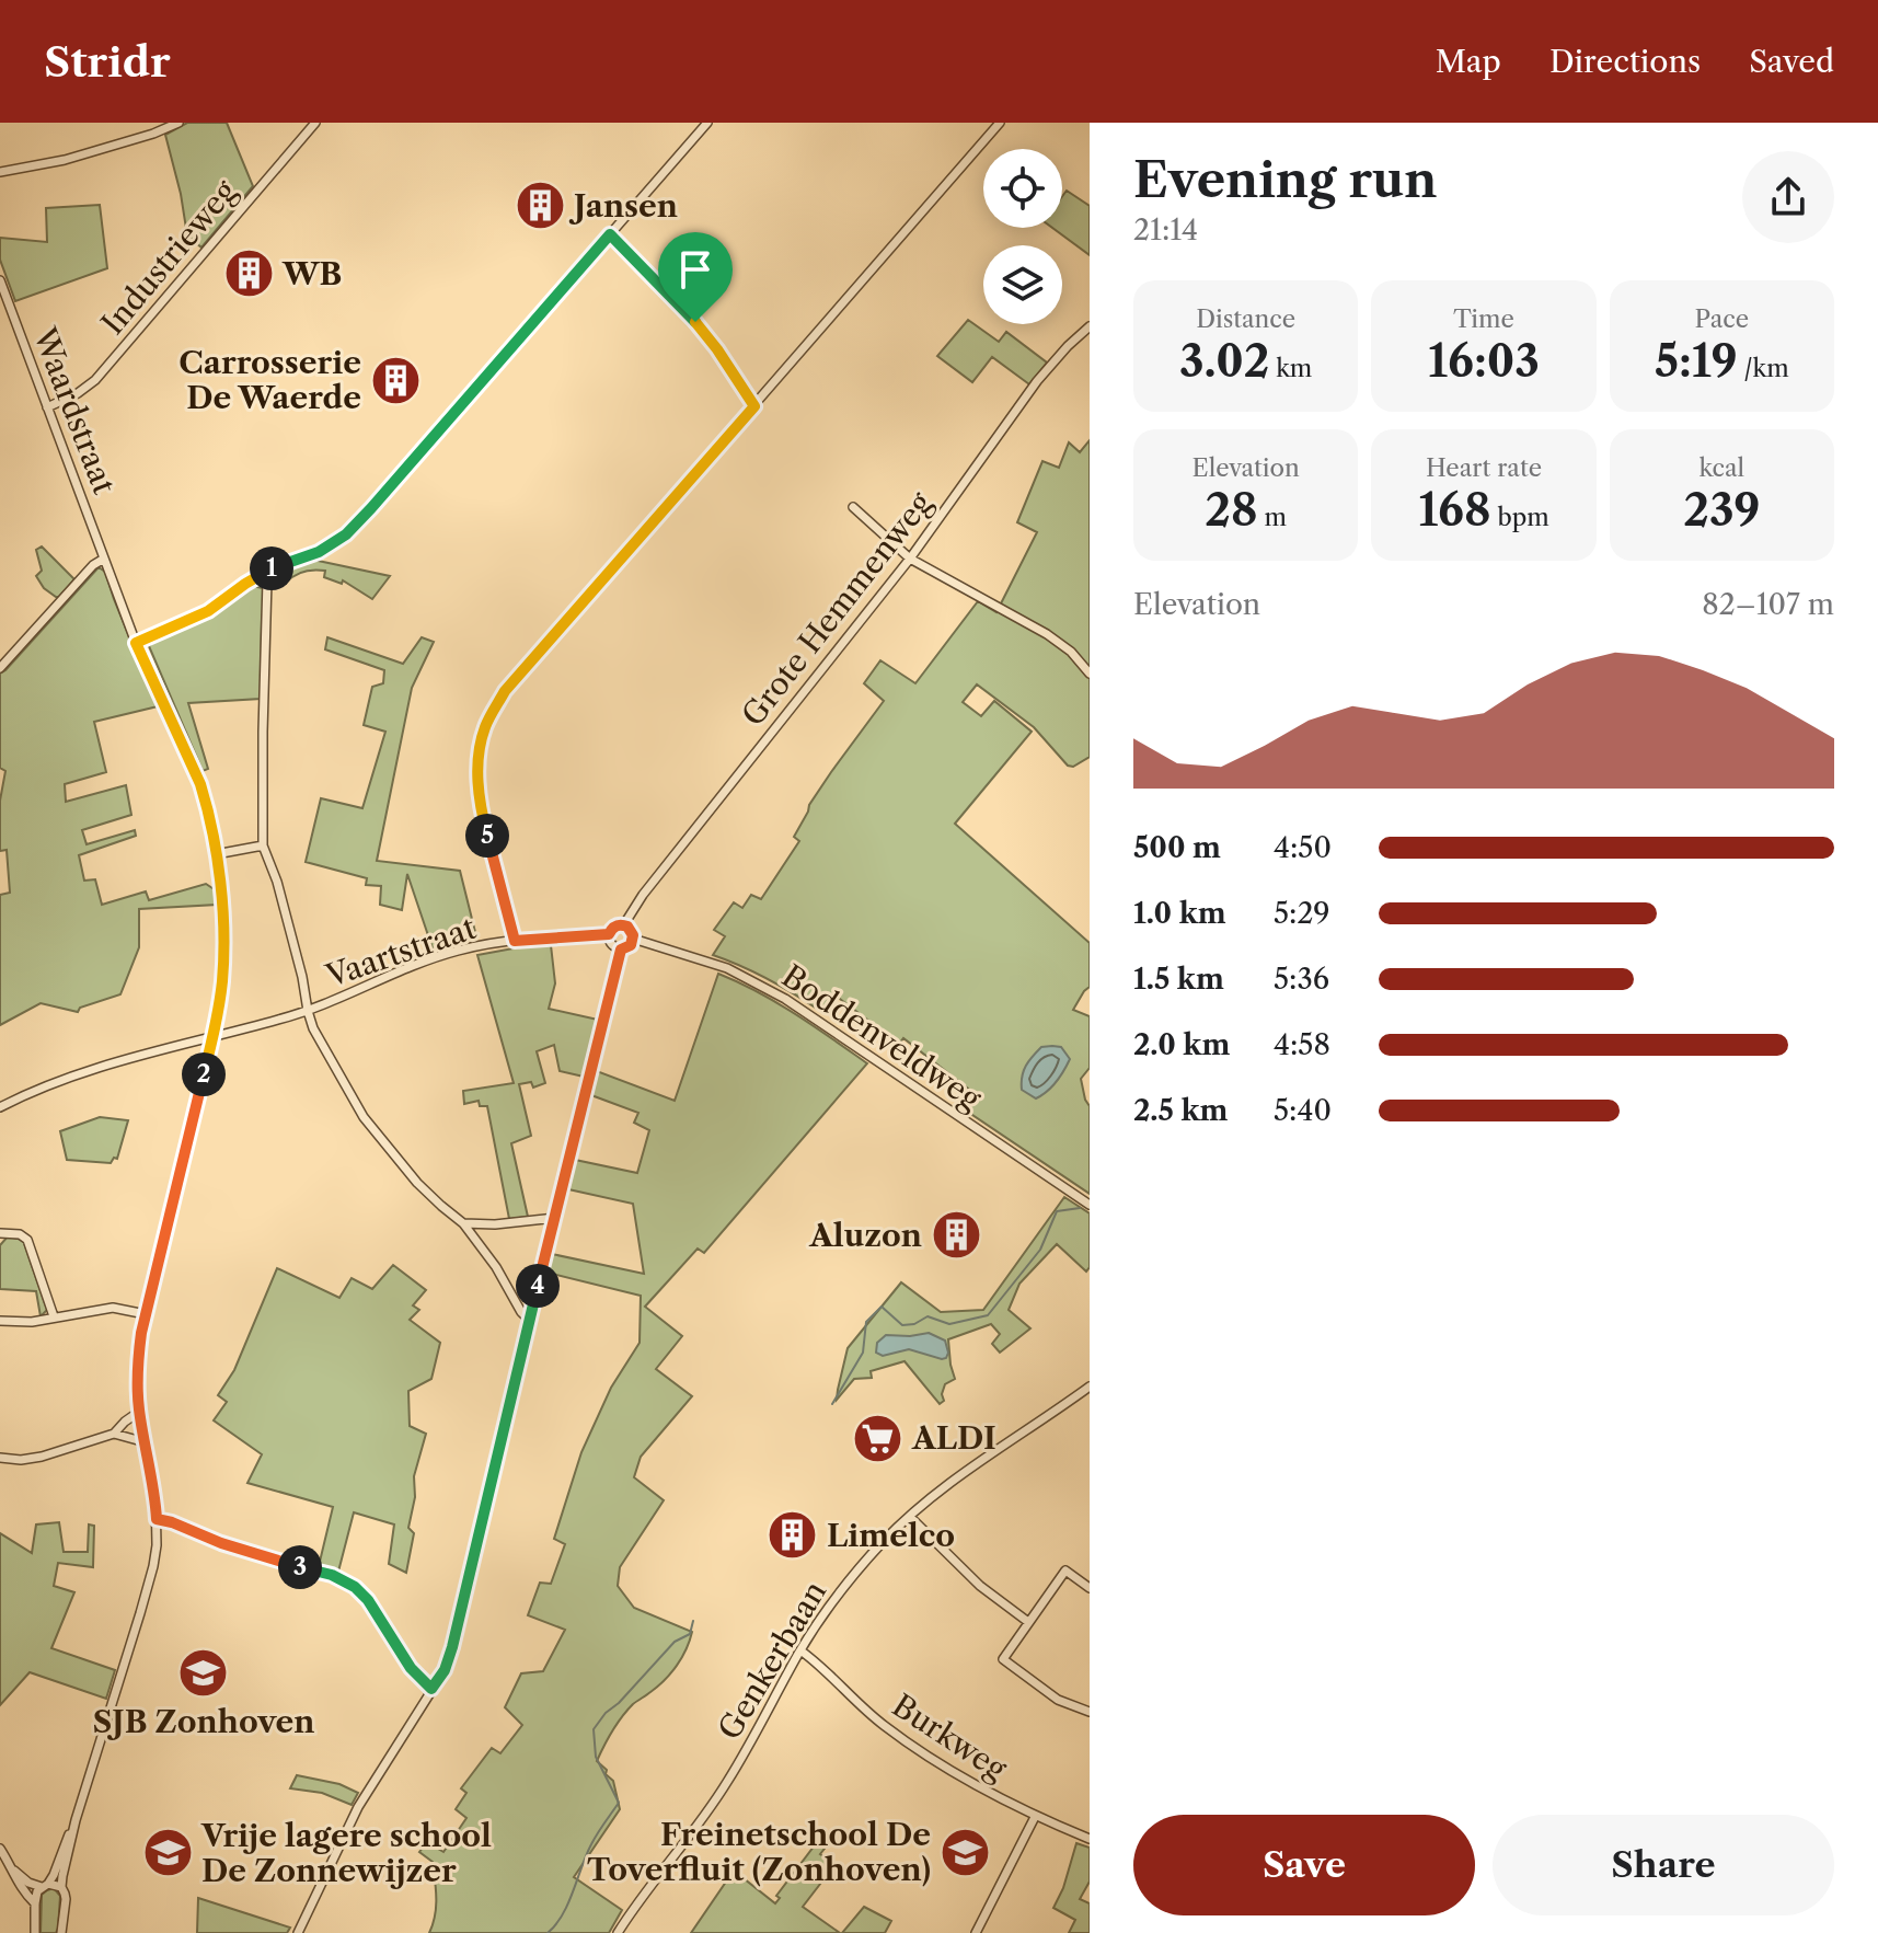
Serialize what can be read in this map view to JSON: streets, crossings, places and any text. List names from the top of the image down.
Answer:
{
  "streets": {
    "street": [
      "Industrieweg",
      "Waardstraat",
      "Grote Hemmenweg",
      "Vaartstraat",
      "Boddenveldweg",
      "Genkerbaan",
      "Burkweg"
    ]
  },
  "crossings": [
    ["Industrieweg", "Waardstraat"],
    ["Waardstraat", "Vaartstraat"],
    ["Grote Hemmenweg", "Vaartstraat"],
    ["Grote Hemmenweg", "Boddenveldweg"],
    ["Vaartstraat", "Boddenveldweg"],
    ["Genkerbaan", "Burkweg"]
  ],
  "places": {
    "building": [
      "Jansen",
      "WB",
      "Carrosserie De Waerde",
      "Aluzon",
      "Limelco"
    ],
    "supermarket": ["ALDI"],
    "school or university": ["SJB Zonhoven", "Freinetschool De Toverfluit (Zonhoven)", "Vrije lagere school De Zonnewijzer"]
  },
  "page": {
    "header": "Stridr",
    "nav": ["Map", "Directions", "Saved"],
    "heading": ["Evening run", "21:14"],
    "stats": [
      ["Distance", "3.02 km"],
      ["Time", "16:03"],
      ["Pace", "5:19 /km"],
      ["Elevation", "28 m"],
      ["Heart rate", "168 bpm"],
      ["kcal", "239"]
    ],
    "pins": [
      "1",
      "5",
      "2",
      "4",
      "3"
    ],
    "chart": ["Elevation", "82–107 m"],
    "list": [
      {
        "name": "500 m",
        "note": "4:50"
      },
      {
        "name": "1.0 km",
        "note": "5:29"
      },
      {
        "name": "1.5 km",
        "note": "5:36"
      },
      {
        "name": "2.0 km",
        "note": "4:58"
      },
      {
        "name": "2.5 km",
        "note": "5:40"
      }
    ],
    "buttons": ["Save", "Share"]
  }
}
